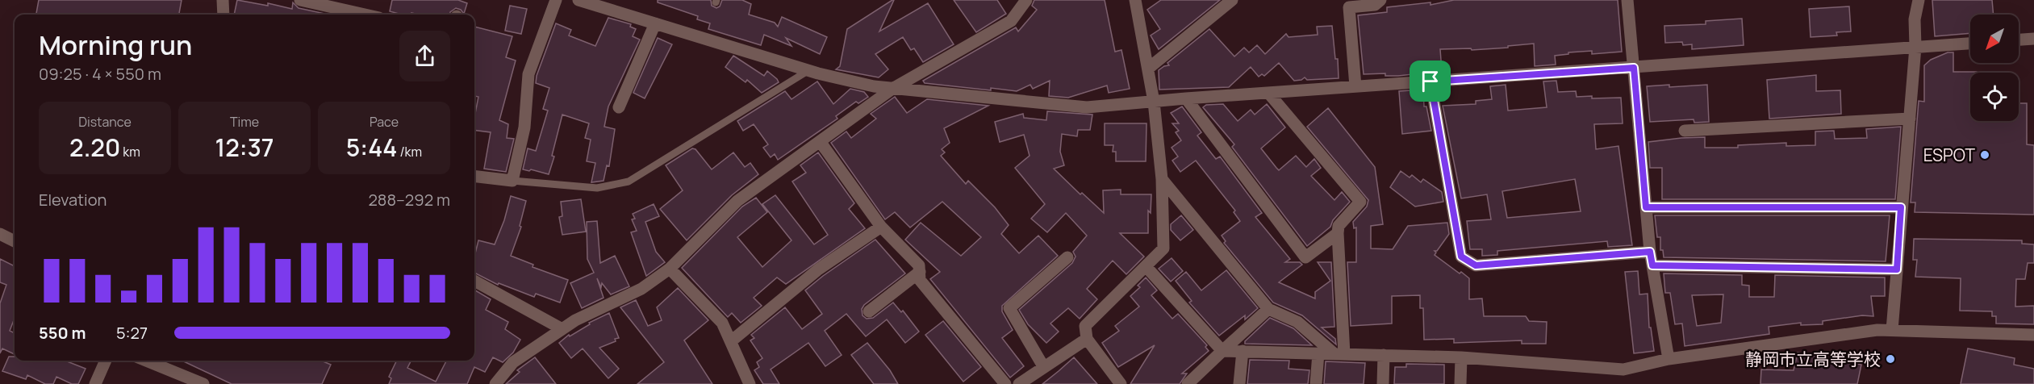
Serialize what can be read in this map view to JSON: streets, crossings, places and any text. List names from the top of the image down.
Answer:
{
  "places": ["ESPOT", "静岡市立高等学校"],
  "north": "bottom left",
  "page": {
    "heading": ["Morning run", "09:25 · 4 × 550 m"],
    "stats": [
      ["Distance", "2.20 km"],
      ["Time", "12:37"],
      ["Pace", "5:44 /km"]
    ],
    "chart": ["Elevation", "288–292 m"],
    "list": [
      {
        "name": "550 m",
        "note": "5:27"
      }
    ]
  }
}
